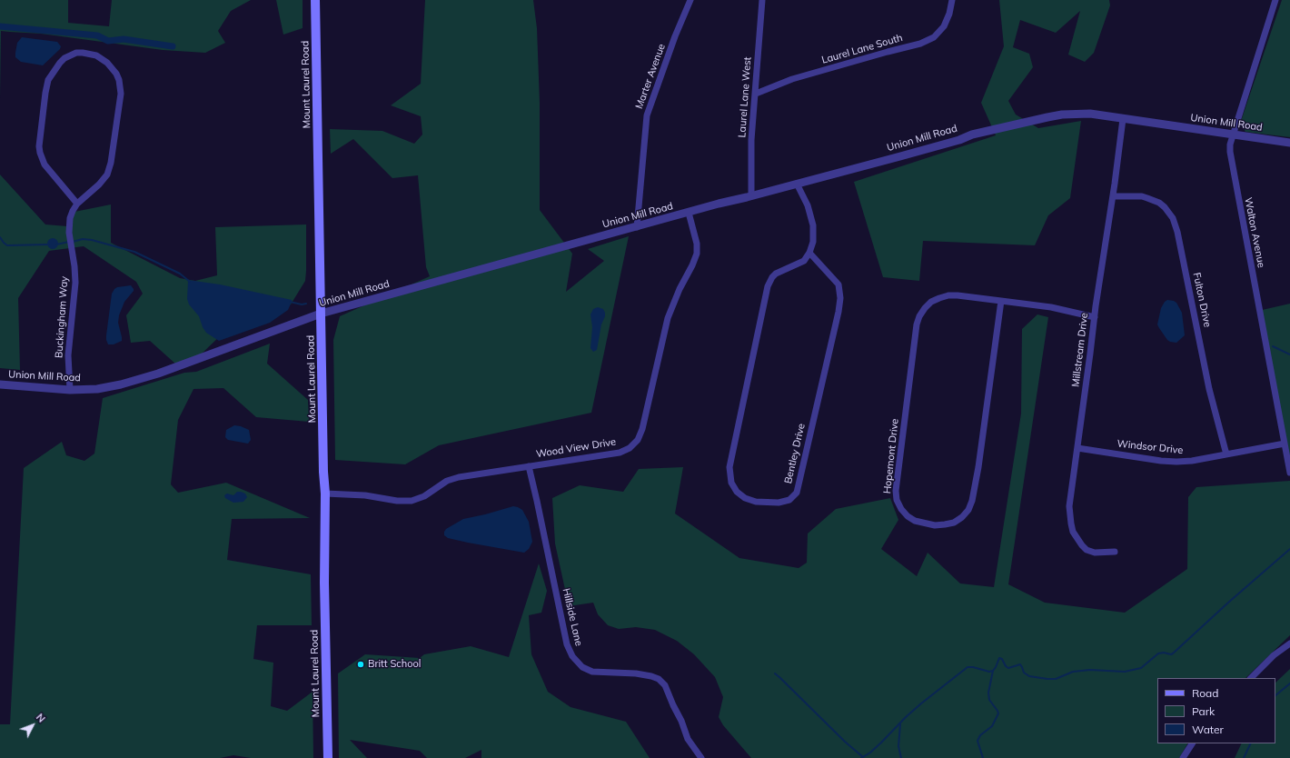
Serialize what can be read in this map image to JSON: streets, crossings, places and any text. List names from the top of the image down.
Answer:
{
  "streets": {
    "main road": ["Mount Laurel Road"],
    "street": [
      "Laurel Lane South",
      "Marter Avenue",
      "Laurel Lane West",
      "Union Mill Road",
      "Walton Avenue",
      "Fulton Drive",
      "Buckingham Way",
      "Millstream Drive",
      "Windsor Drive",
      "Wood View Drive",
      "Bentley Drive",
      "Hopemont Drive",
      "Hillside Lane"
    ]
  },
  "crossings": [
    ["Laurel Lane South", "Laurel Lane West"],
    ["Marter Avenue", "Union Mill Road"],
    ["Mount Laurel Road", "Union Mill Road"],
    ["Mount Laurel Road", "Wood View Drive"],
    ["Laurel Lane West", "Union Mill Road"],
    ["Union Mill Road", "Walton Avenue"],
    ["Union Mill Road", "Buckingham Way"],
    ["Union Mill Road", "Millstream Drive"],
    ["Union Mill Road", "Wood View Drive"],
    ["Walton Avenue", "Windsor Drive"],
    ["Fulton Drive", "Millstream Drive"],
    ["Fulton Drive", "Windsor Drive"],
    ["Millstream Drive", "Windsor Drive"],
    ["Millstream Drive", "Hopemont Drive"],
    ["Wood View Drive", "Hillside Lane"]
  ],
  "places": ["Britt School"],
  "legend": ["Road", "Park", "Water"],
  "north": "top right"
}
